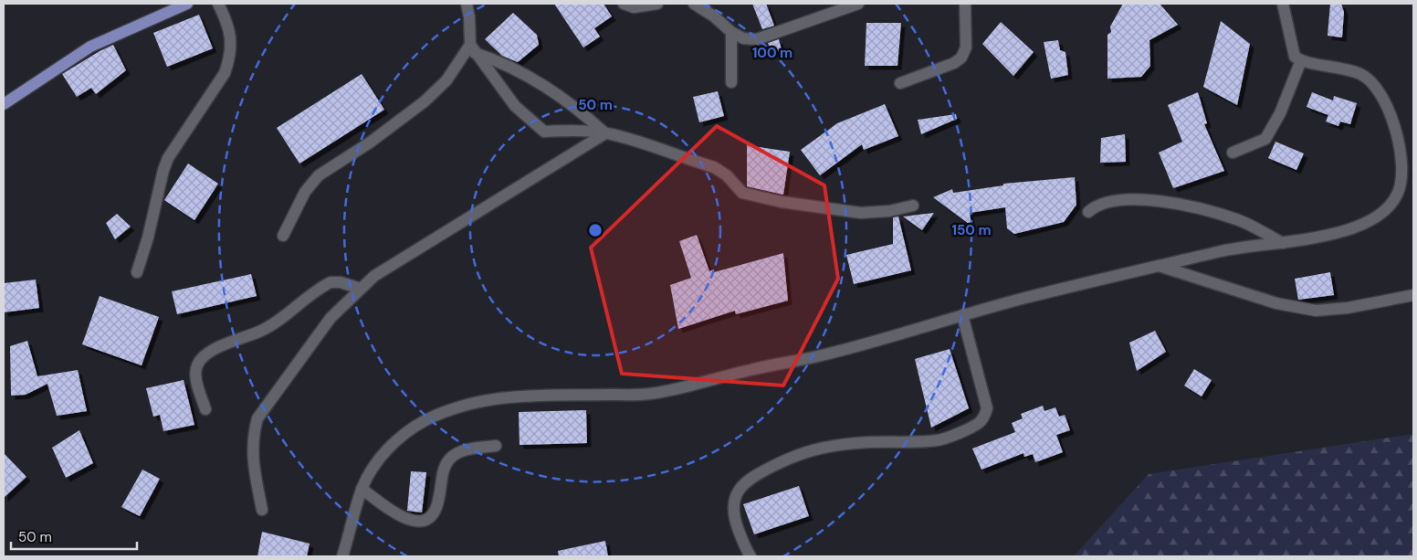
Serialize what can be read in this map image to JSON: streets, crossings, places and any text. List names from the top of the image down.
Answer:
{
  "scale_bar": "50 m",
  "rings": ["100 m", "50 m", "150 m"]
}
